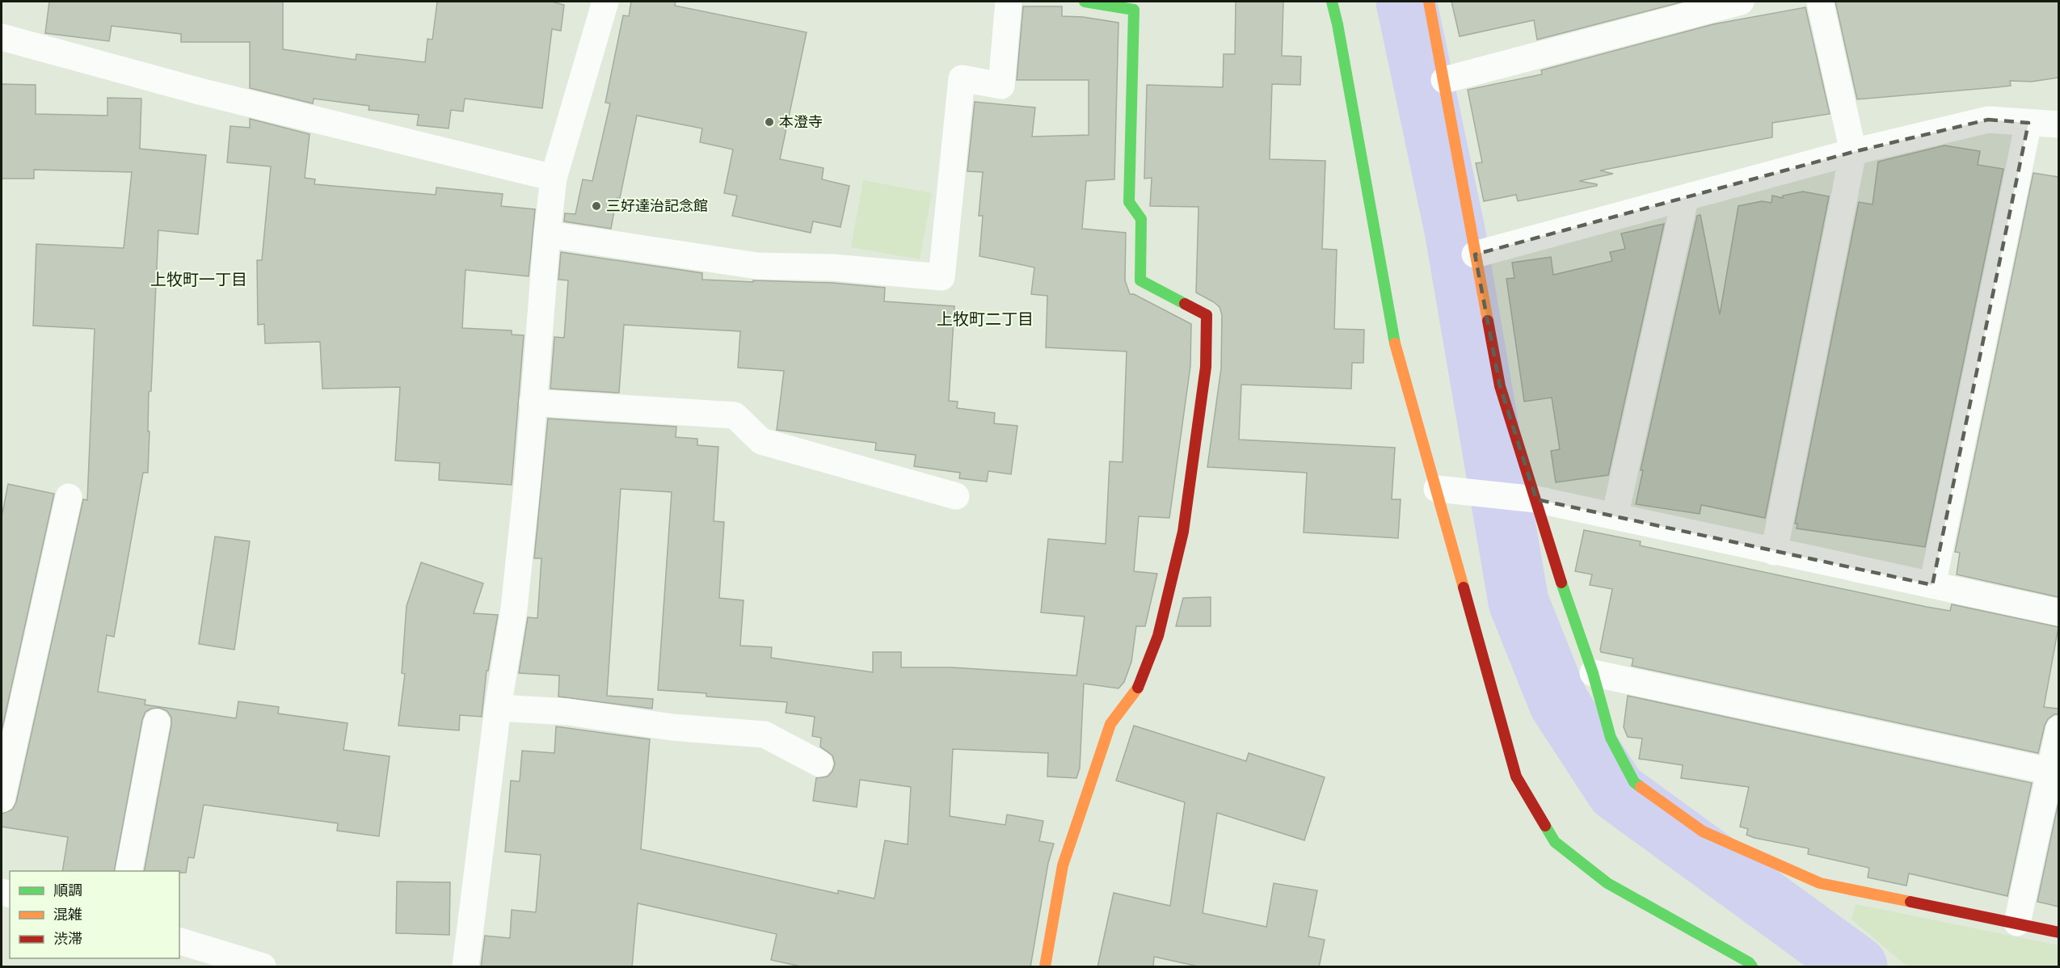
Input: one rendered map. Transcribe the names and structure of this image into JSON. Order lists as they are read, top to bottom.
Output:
{
  "districts": ["上牧町一丁目", "上牧町二丁目"],
  "places": ["本澄寺", "三好達治記念館"],
  "legend": ["順調", "混雑", "渋滞"]
}
